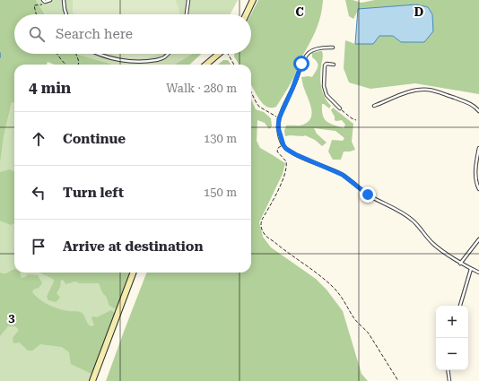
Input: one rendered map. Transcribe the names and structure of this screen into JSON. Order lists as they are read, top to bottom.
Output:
{
  "page": {
    "search": "Search here",
    "heading": ["4 min", "Walk · 280 m"],
    "list": [
      ["Continue", "130 m"],
      ["Turn left", "150 m"],
      "Arrive at destination"
    ],
    "map_buttons": ["+", "−"]
  },
  "grid": {
    "columns": ["C", "D"],
    "rows": ["3"]
  }
}
